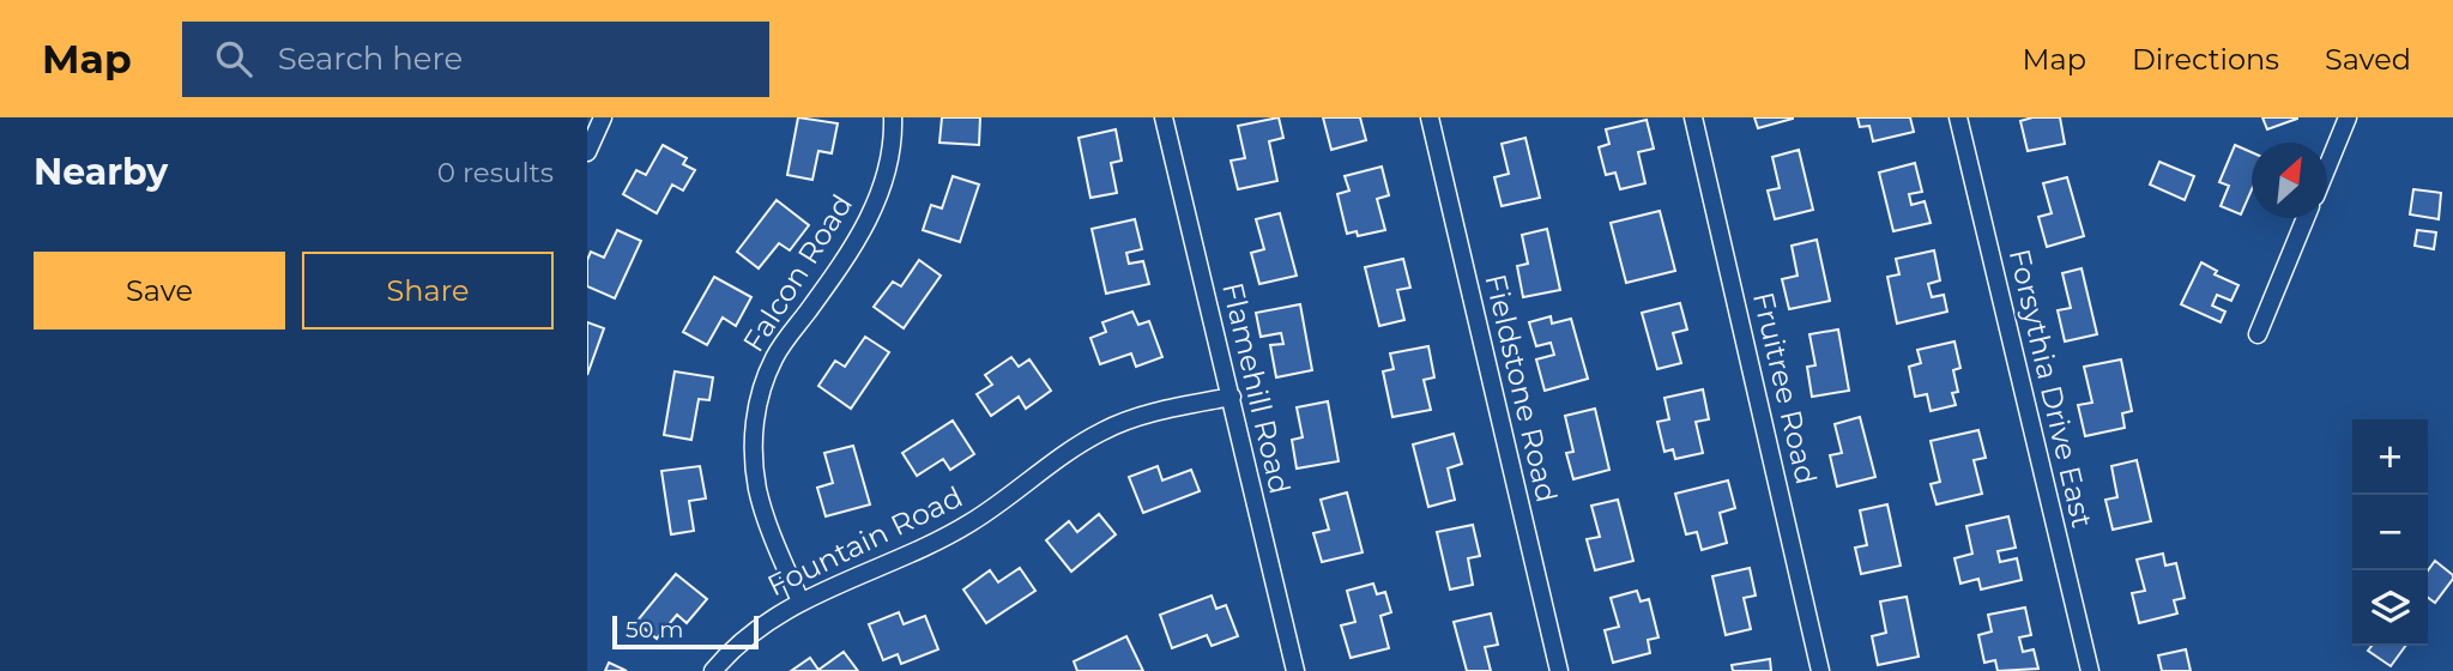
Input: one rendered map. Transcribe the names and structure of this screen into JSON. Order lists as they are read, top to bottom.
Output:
{
  "streets": {
    "street": [
      "Falcon Road",
      "Flamehill Road",
      "Fieldstone Road",
      "Fruitree Road",
      "Forsythia Drive East",
      "Fountain Road"
    ]
  },
  "crossings": [
    ["Falcon Road", "Fountain Road"],
    ["Flamehill Road", "Fountain Road"]
  ],
  "scale_bar": "50 m",
  "north": "top right",
  "page": {
    "header": "Map",
    "search": "Search here",
    "nav": ["Map", "Directions", "Saved"],
    "heading": ["Nearby", "0 results"],
    "buttons": ["Save", "Share"],
    "map_buttons": ["+", "−"],
    "scale": "50 m"
  }
}
